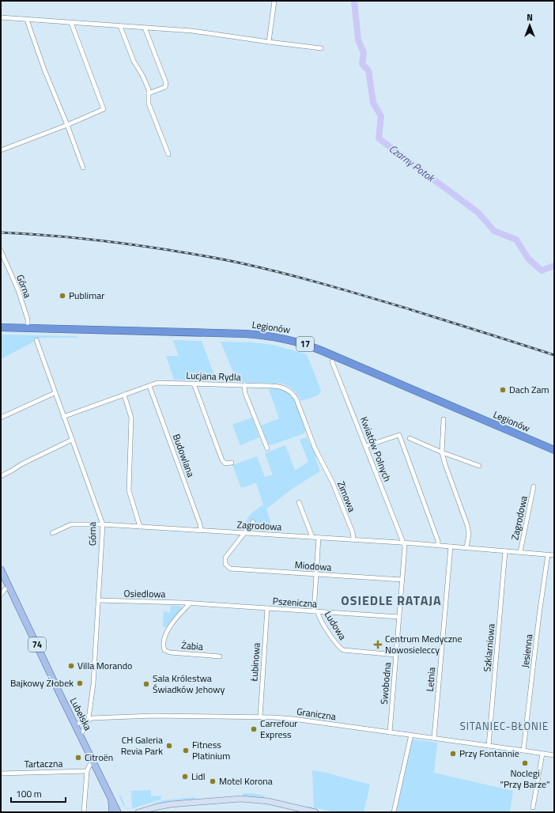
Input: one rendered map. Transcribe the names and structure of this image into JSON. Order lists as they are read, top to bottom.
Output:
{
  "streets": {
    "highway": ["Legionów", "17"],
    "main road": ["74", "Lubelska"],
    "street": [
      "Górna",
      "Lucjana Rydla",
      "Kwiatów Polnych",
      "Budowlana",
      "Zimowa",
      "Zagrodowa",
      "Miodowa",
      "Osiedlowa",
      "Pszeniczna",
      "Ludowa",
      "Żabia",
      "Szklarniowa",
      "Jesienna",
      "Łubinowa",
      "Letnia",
      "Swobodna",
      "Graniczna",
      "Tartaczna"
    ]
  },
  "crossings": [
    ["Górna", "Legionów"],
    ["Górna", "Lucjana Rydla"],
    ["Górna", "Zagrodowa"],
    ["Górna", "Osiedlowa"],
    ["Górna", "Lubelska"],
    ["Górna", "Graniczna"],
    ["Lucjana Rydla", "Budowlana"],
    ["Lucjana Rydla", "Zimowa"],
    ["Kwiatów Polnych", "Zagrodowa"],
    ["Kwiatów Polnych", "Swobodna"],
    ["Budowlana", "Zagrodowa"],
    ["Zimowa", "Zagrodowa"],
    ["Zagrodowa", "Miodowa"],
    ["Zagrodowa", "Szklarniowa"],
    ["Zagrodowa", "Jesienna"],
    ["Zagrodowa", "Letnia"],
    ["Zagrodowa", "Swobodna"],
    ["Miodowa", "Swobodna"],
    ["Osiedlowa", "Pszeniczna"],
    ["Osiedlowa", "Żabia"],
    ["Pszeniczna", "Ludowa"],
    ["Pszeniczna", "Żabia"],
    ["Pszeniczna", "Łubinowa"],
    ["Pszeniczna", "Swobodna"],
    ["Ludowa", "Swobodna"],
    ["Szklarniowa", "Graniczna"],
    ["Jesienna", "Graniczna"],
    ["Łubinowa", "Graniczna"],
    ["Letnia", "Graniczna"],
    ["Swobodna", "Graniczna"],
    ["Lubelska", "Graniczna"]
  ],
  "districts": ["OSIEDLE RATAJA", "SITANIEC-BŁONIE"],
  "water": ["Czarny Potok"],
  "places": {
    "other": [
      "Publimar",
      "Dach Zam",
      "Villa Morando",
      "Bajkowy Żłobek",
      "Sala Królestwa Świadków Jehowy",
      "Carrefour Express",
      "CH Galeria Revia Park",
      "Fitness Platinium",
      "Przy Fontannie",
      "Citroën",
      "Noclegi \"Przy Barze\"",
      "Lidl",
      "Motel Korona"
    ],
    "health": ["Centrum Medyczne Nowosieleccy"]
  },
  "scale_bar": "100 m",
  "north": "top"
}
